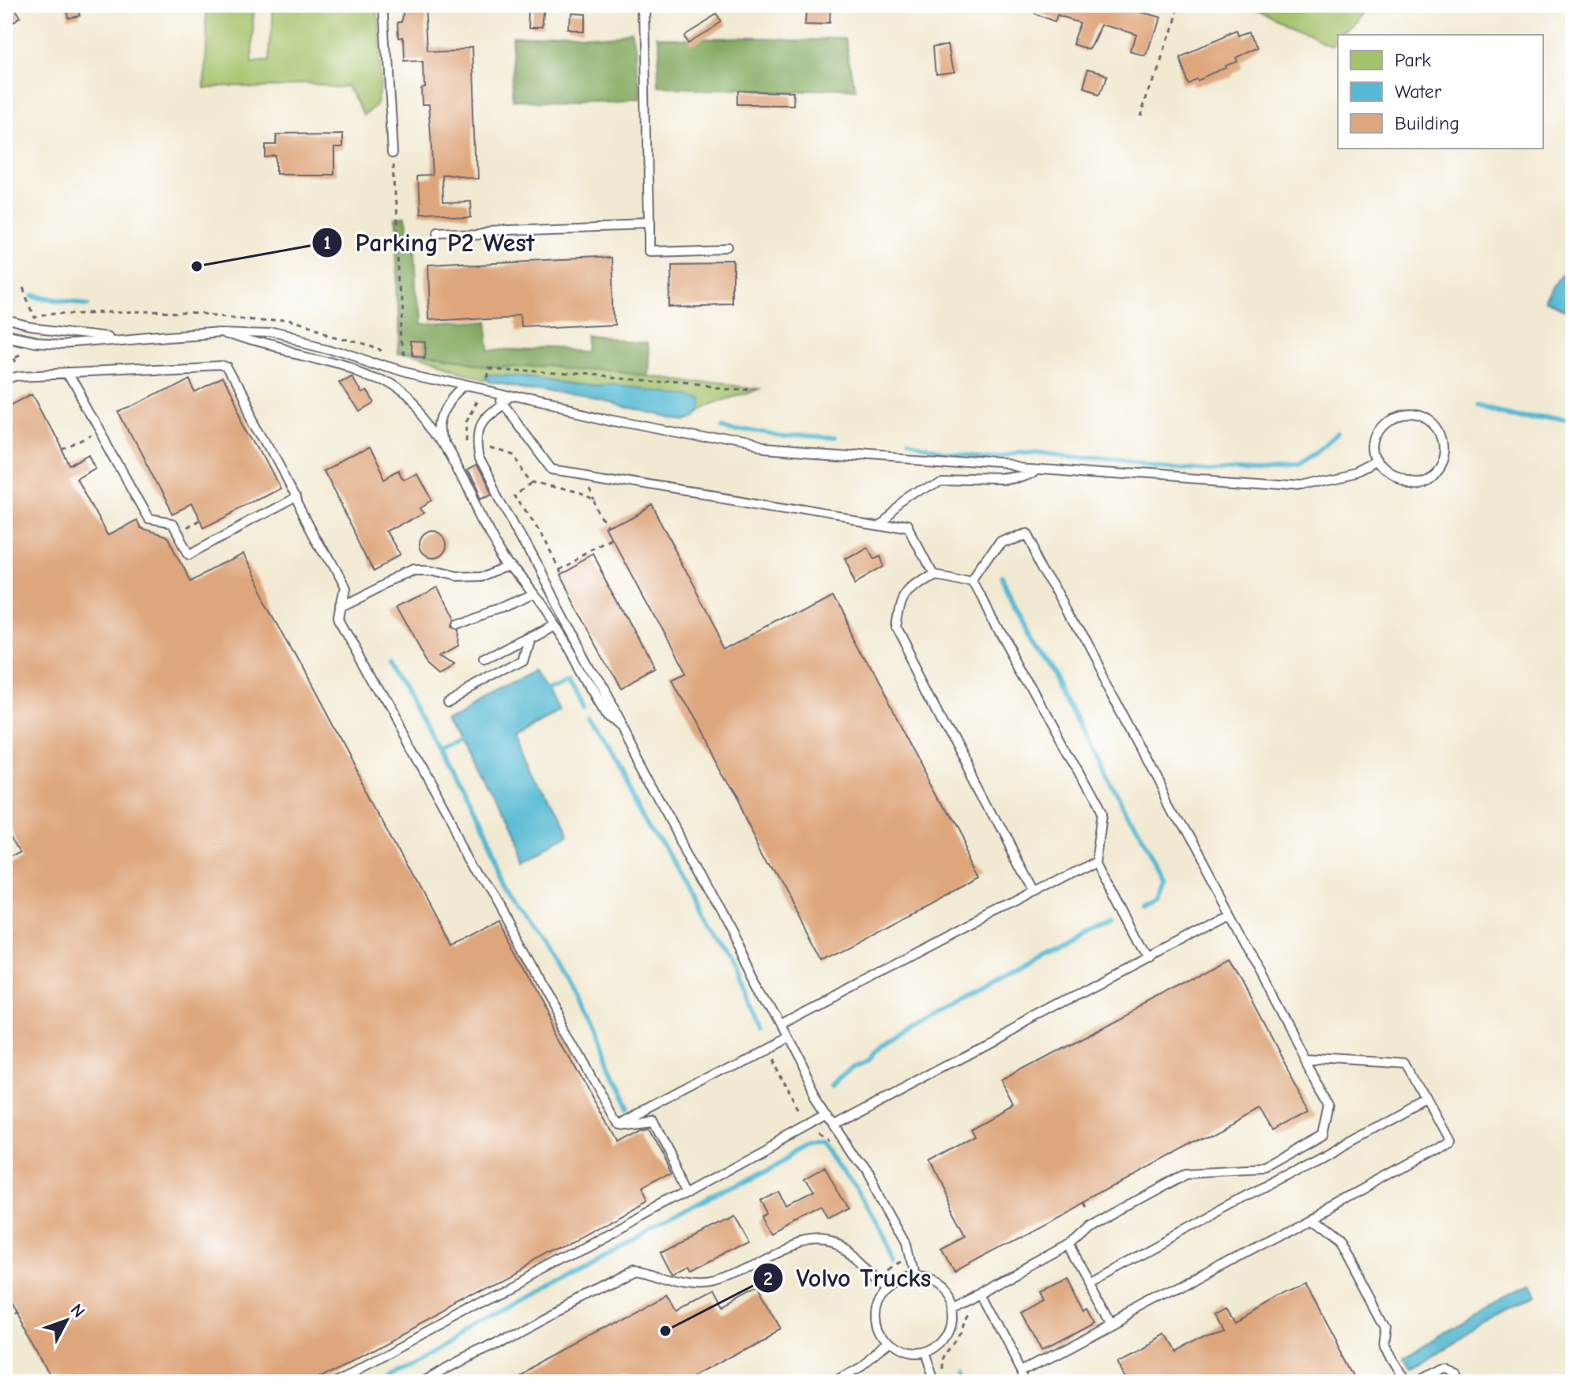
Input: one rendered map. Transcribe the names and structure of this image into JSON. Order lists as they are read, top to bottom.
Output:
{
  "places": ["Parking P2 West", "Volvo Trucks"],
  "legend": ["Park", "Water", "Building"],
  "north": "top right"
}
